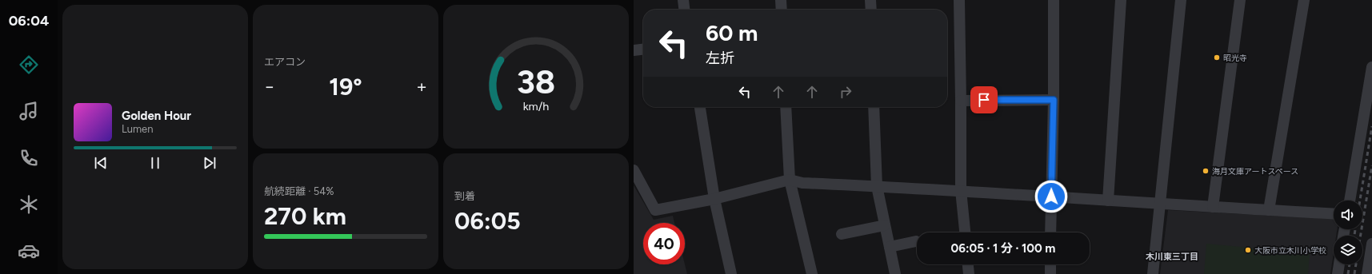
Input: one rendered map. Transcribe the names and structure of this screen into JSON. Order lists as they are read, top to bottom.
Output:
{
  "districts": ["木川東三丁目"],
  "places": ["昭光寺", "海月文庫アートスペース", "大阪市立木川小学校"],
  "page": {
    "tabs": "06:04",
    "tile": [
      "エアコン",
      ["航続距離 · 54%", "270 km"],
      ["到着", "06:05"]
    ],
    "turn": ["60 m", "左折"],
    "heat": ["−", "19°", "+"],
    "song": ["Golden Hour", "Lumen"],
    "limit": "40",
    "trip": "06:05 · 1 分 · 100 m",
    "gauge": ["38", "km/h"]
  }
}
